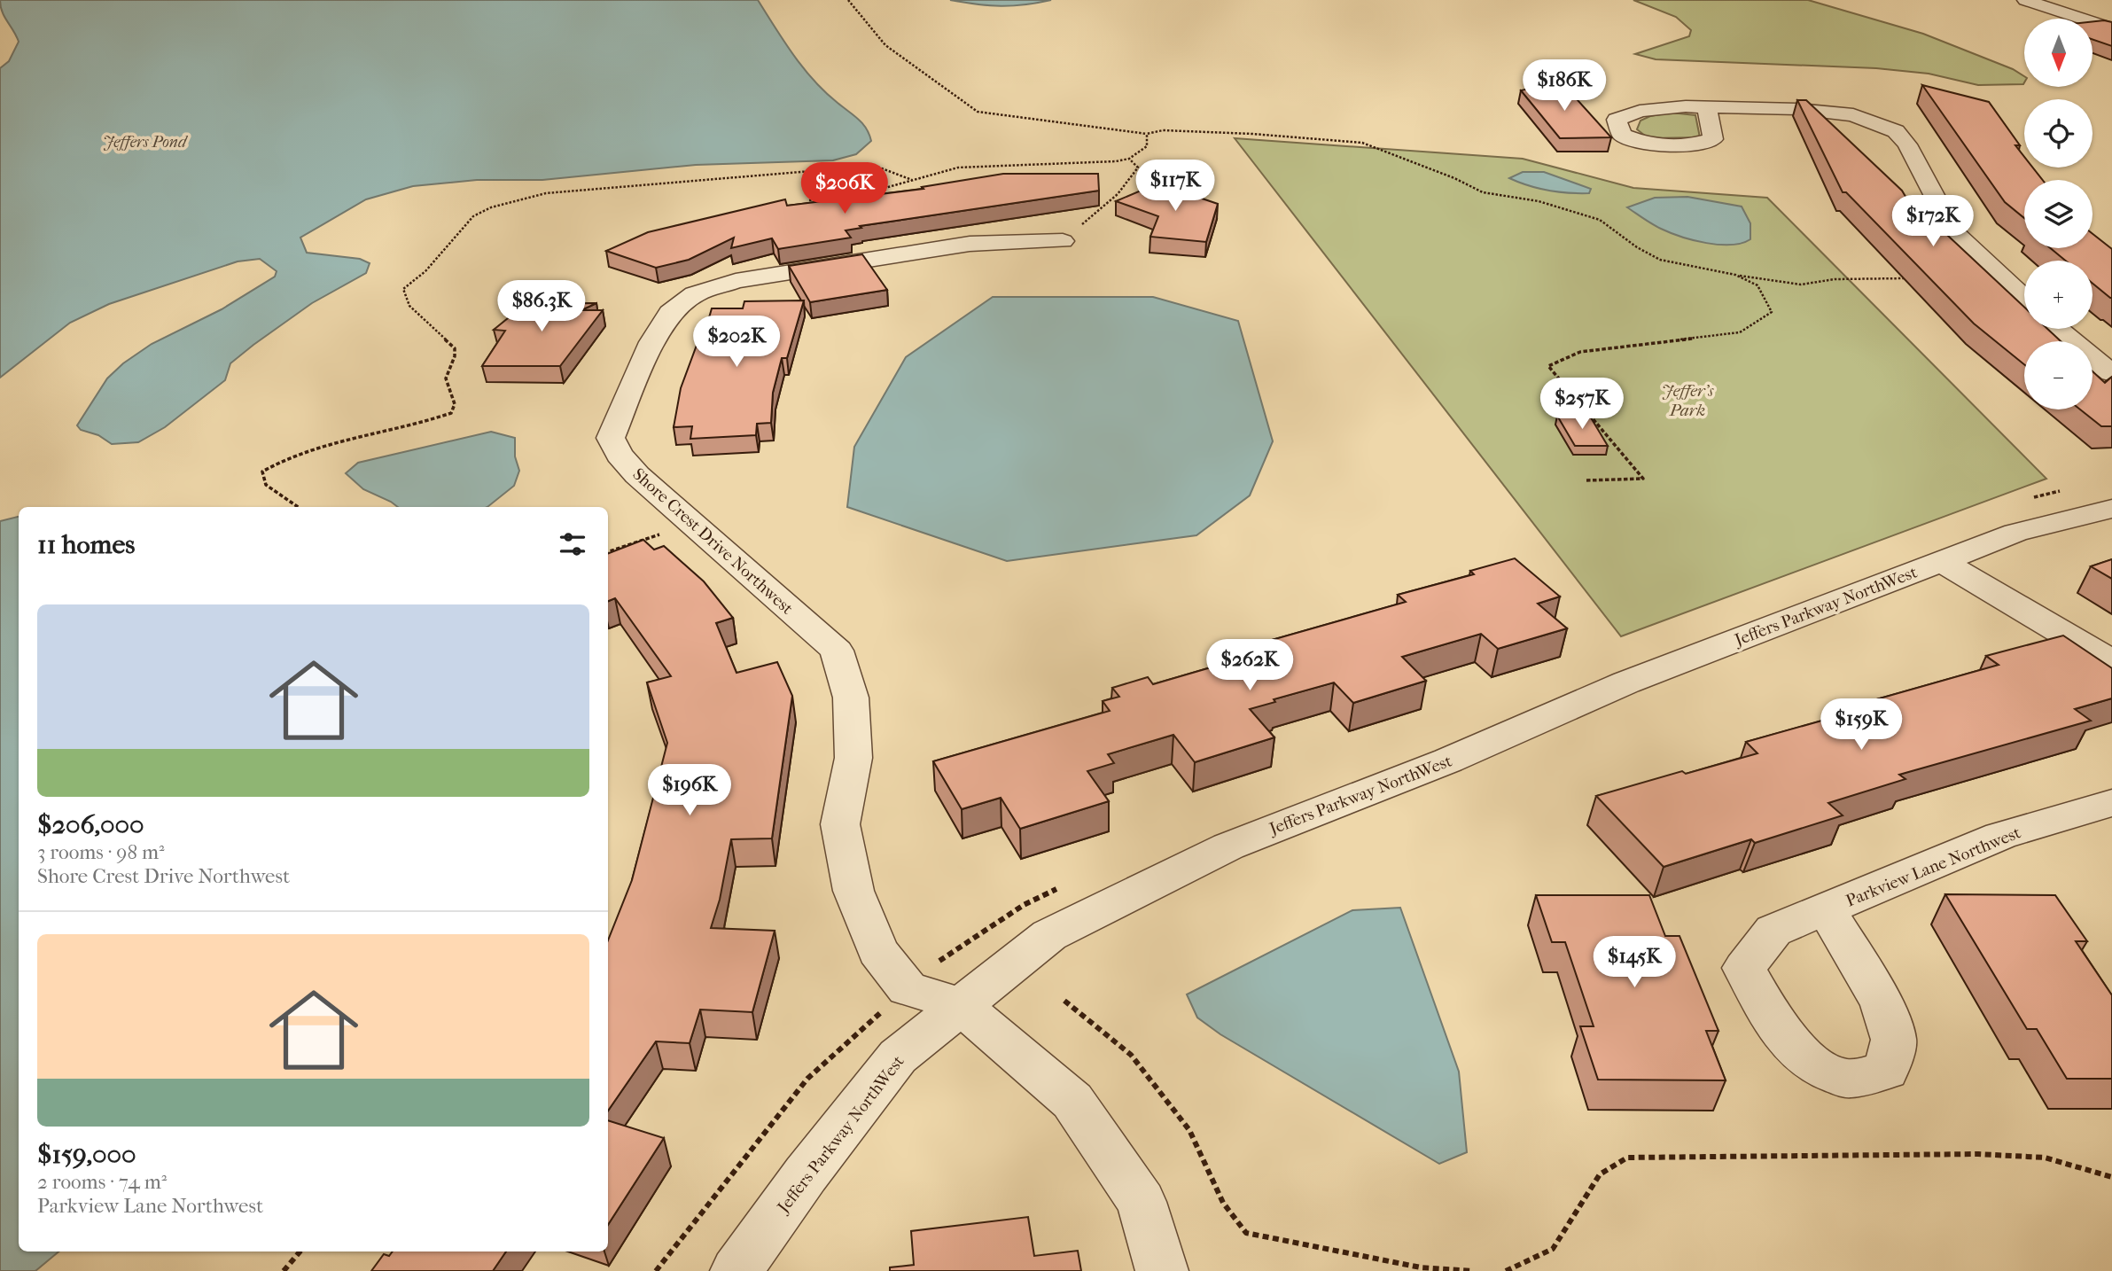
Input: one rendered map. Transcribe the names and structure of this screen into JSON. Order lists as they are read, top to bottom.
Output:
{
  "streets": {
    "street": ["Shore Crest Drive Northwest", "Jeffers Parkway NorthWest", "Parkview Lane Northwest"]
  },
  "crossings": [
    ["Shore Crest Drive Northwest", "Jeffers Parkway NorthWest"]
  ],
  "water": ["Jeffers Pond"],
  "parks": ["Jeffer's Park"],
  "north": "bottom",
  "page": {
    "map_buttons": ["+", "−"],
    "price": [
      "$186K",
      "$117K",
      "$206K",
      "$172K",
      "$86.3K",
      "$202K",
      "$257K",
      "$262K",
      "$159K",
      "$196K",
      "$145K"
    ],
    "heading": "11 homes",
    "list": [
      {
        "name": "$206,000",
        "note": "3 rooms · 98 m² · Shore Crest Drive Northwest"
      },
      {
        "name": "$159,000",
        "note": "2 rooms · 74 m² · Parkview Lane Northwest"
      }
    ]
  }
}
